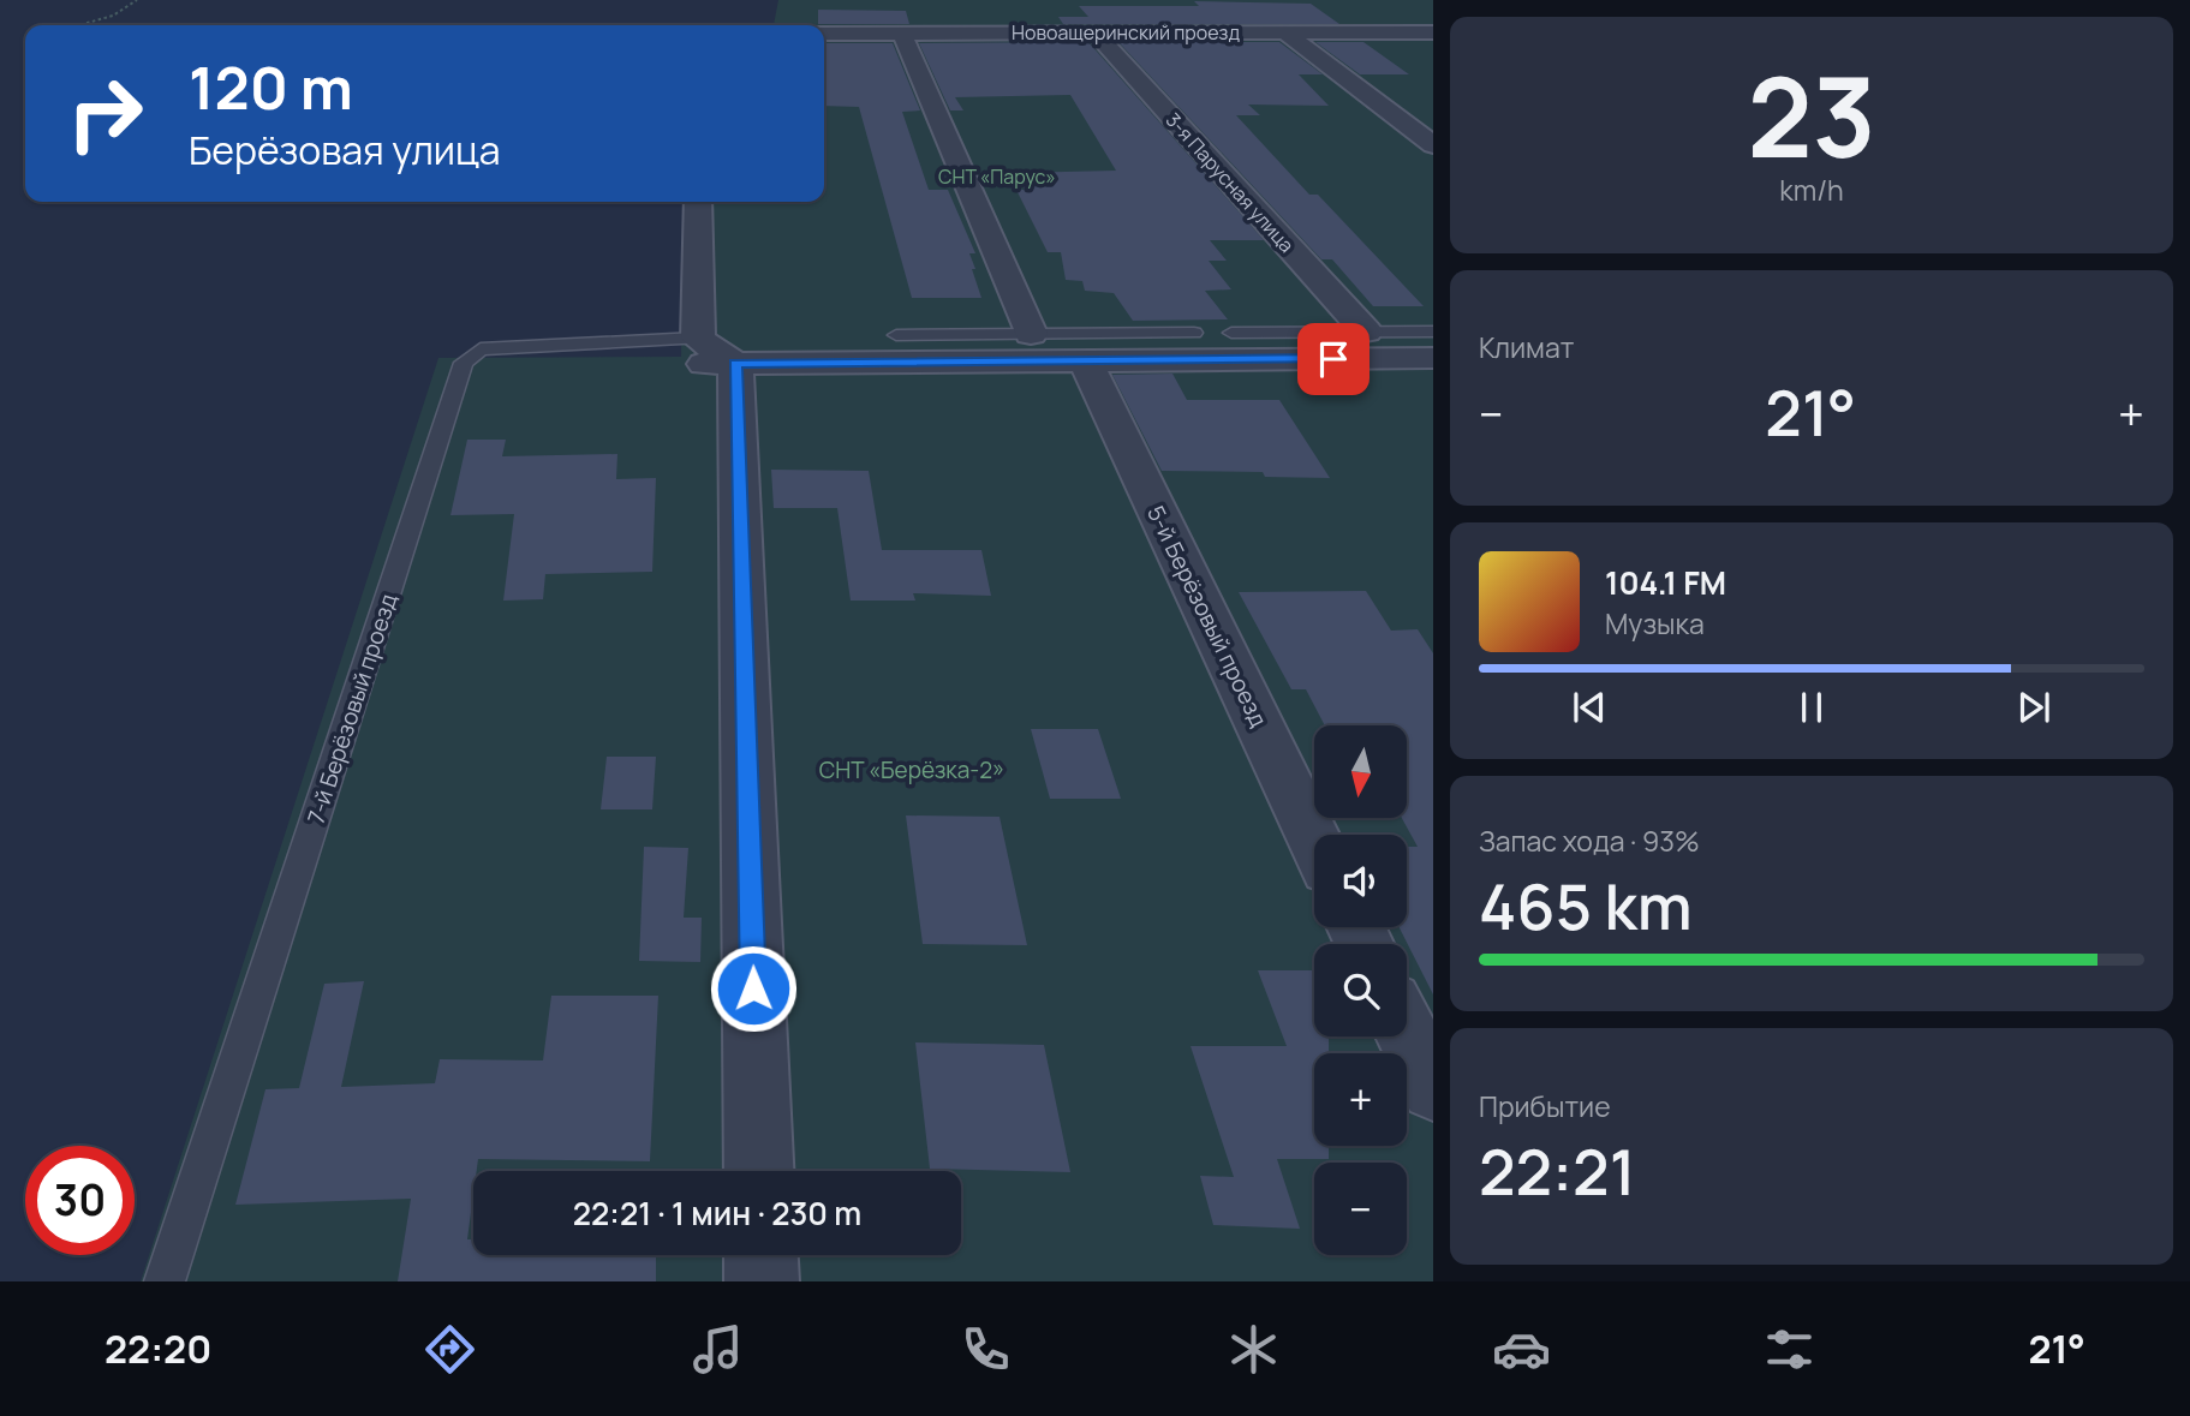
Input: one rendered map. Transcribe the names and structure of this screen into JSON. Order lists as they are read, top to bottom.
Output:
{
  "streets": {
    "street": ["Новоащеринский проезд", "3-я Парусная улица", "5-й Берёзовый проезд"],
    "lane": ["7-й Берёзовый проезд"]
  },
  "crossings": [
    ["Новоащеринский проезд", "3-я Парусная улица"]
  ],
  "parks": ["СНТ «Парус»", "СНТ «Берёзка-2»"],
  "north": "bottom",
  "page": {
    "tile": [
      ["23", "km/h"],
      "Климат",
      ["Запас хода · 93%", "465 km"],
      ["Прибытие", "22:21"]
    ],
    "turn": ["120 m", "Берёзовая улица"],
    "heat": ["−", "21°", "+"],
    "song": ["104.1 FM", "Музыка"],
    "map_buttons": ["+", "−"],
    "limit": "30",
    "trip": "22:21 · 1 мин · 230 m",
    "tabs": ["22:20", "21°"]
  }
}
